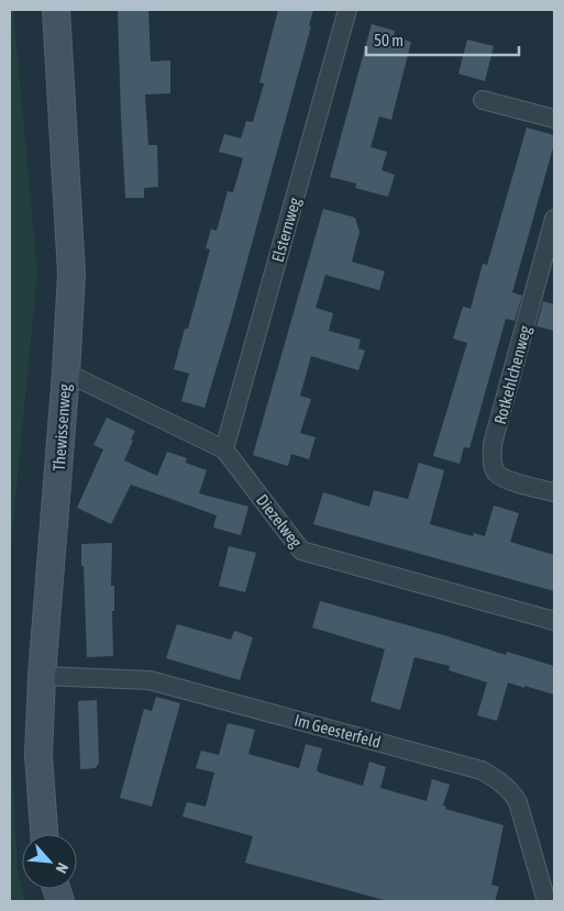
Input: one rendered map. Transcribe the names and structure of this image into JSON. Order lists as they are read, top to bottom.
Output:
{
  "streets": {
    "street": [
      "Elsternweg",
      "Rotkehlchenweg",
      "Thewissenweg",
      "Diezelweg",
      "Im Geesterfeld"
    ]
  },
  "crossings": [
    ["Elsternweg", "Diezelweg"],
    ["Thewissenweg", "Diezelweg"],
    ["Thewissenweg", "Im Geesterfeld"]
  ],
  "scale_bar": "50 m",
  "north": "bottom right"
}
